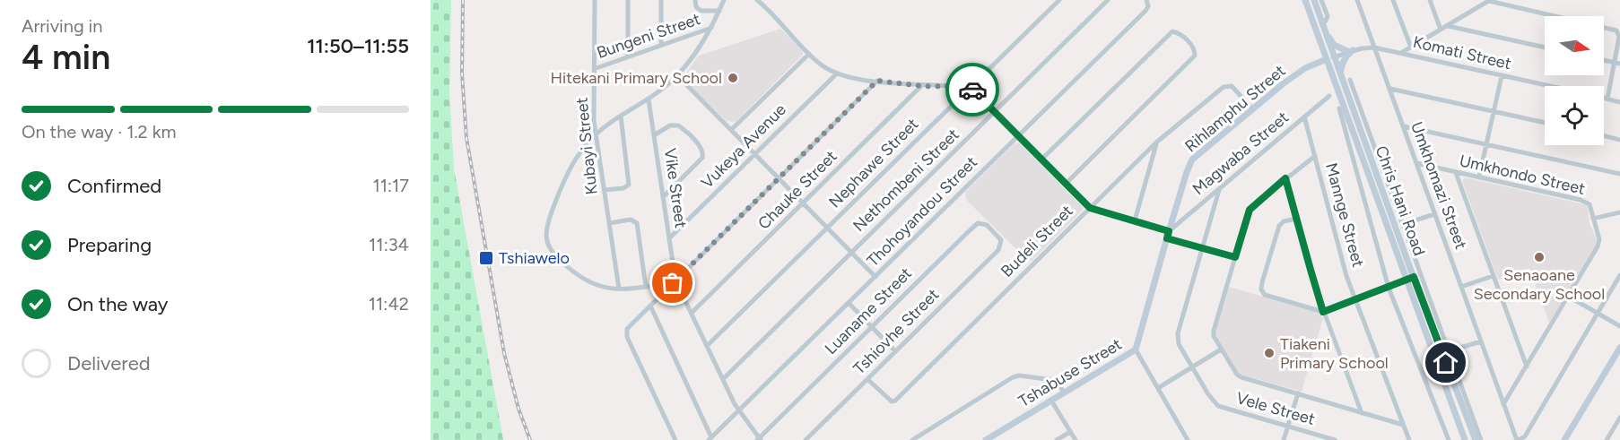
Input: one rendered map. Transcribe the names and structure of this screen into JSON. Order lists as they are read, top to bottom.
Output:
{
  "streets": {
    "main road": ["Rihlamphu Street", "Chris Hani Road", "Tshabuse Street"],
    "street": [
      "Bungeni Street",
      "Komati Street",
      "Kubayi Street",
      "Vukeya Avenue",
      "Magwaba Street",
      "Nephawe Street",
      "Umkhondo Street",
      "Nethombeni Street",
      "Umkhomazi Street",
      "Vike Street",
      "Chauke Street",
      "Thohoyandou Street",
      "Mannge Street",
      "Budeli Street",
      "Luaname Street",
      "Tshiovhe Street",
      "Vele Street"
    ]
  },
  "crossings": [
    ["Bungeni Street", "Kubayi Street"],
    ["Komati Street", "Rihlamphu Street"],
    ["Komati Street", "Umkhomazi Street"],
    ["Komati Street", "Chris Hani Road"],
    ["Rihlamphu Street", "Magwaba Street"],
    ["Rihlamphu Street", "Chris Hani Road"],
    ["Rihlamphu Street", "Budeli Street"],
    ["Rihlamphu Street", "Tshabuse Street"],
    ["Vukeya Avenue", "Vike Street"],
    ["Magwaba Street", "Mannge Street"],
    ["Magwaba Street", "Vele Street"],
    ["Nephawe Street", "Vike Street"],
    ["Umkhondo Street", "Umkhomazi Street"],
    ["Nethombeni Street", "Vike Street"],
    ["Vike Street", "Chauke Street"],
    ["Vike Street", "Thohoyandou Street"],
    ["Vike Street", "Luaname Street"],
    ["Budeli Street", "Tshiovhe Street"],
    ["Luaname Street", "Tshiovhe Street"]
  ],
  "places": {
    "other": ["Hitekani Primary School", "Senaoane Secondary School", "Tiakeni Primary School"],
    "transit": ["Tshiawelo"]
  },
  "north": "right",
  "page": {
    "heading": ["4 min", "Arriving in", "11:50–11:55"],
    "bar": "On the way · 1.2 km",
    "list": [
      ["Confirmed", "11:17"],
      ["Preparing", "11:34"],
      ["On the way", "11:42"],
      "Delivered"
    ]
  }
}
